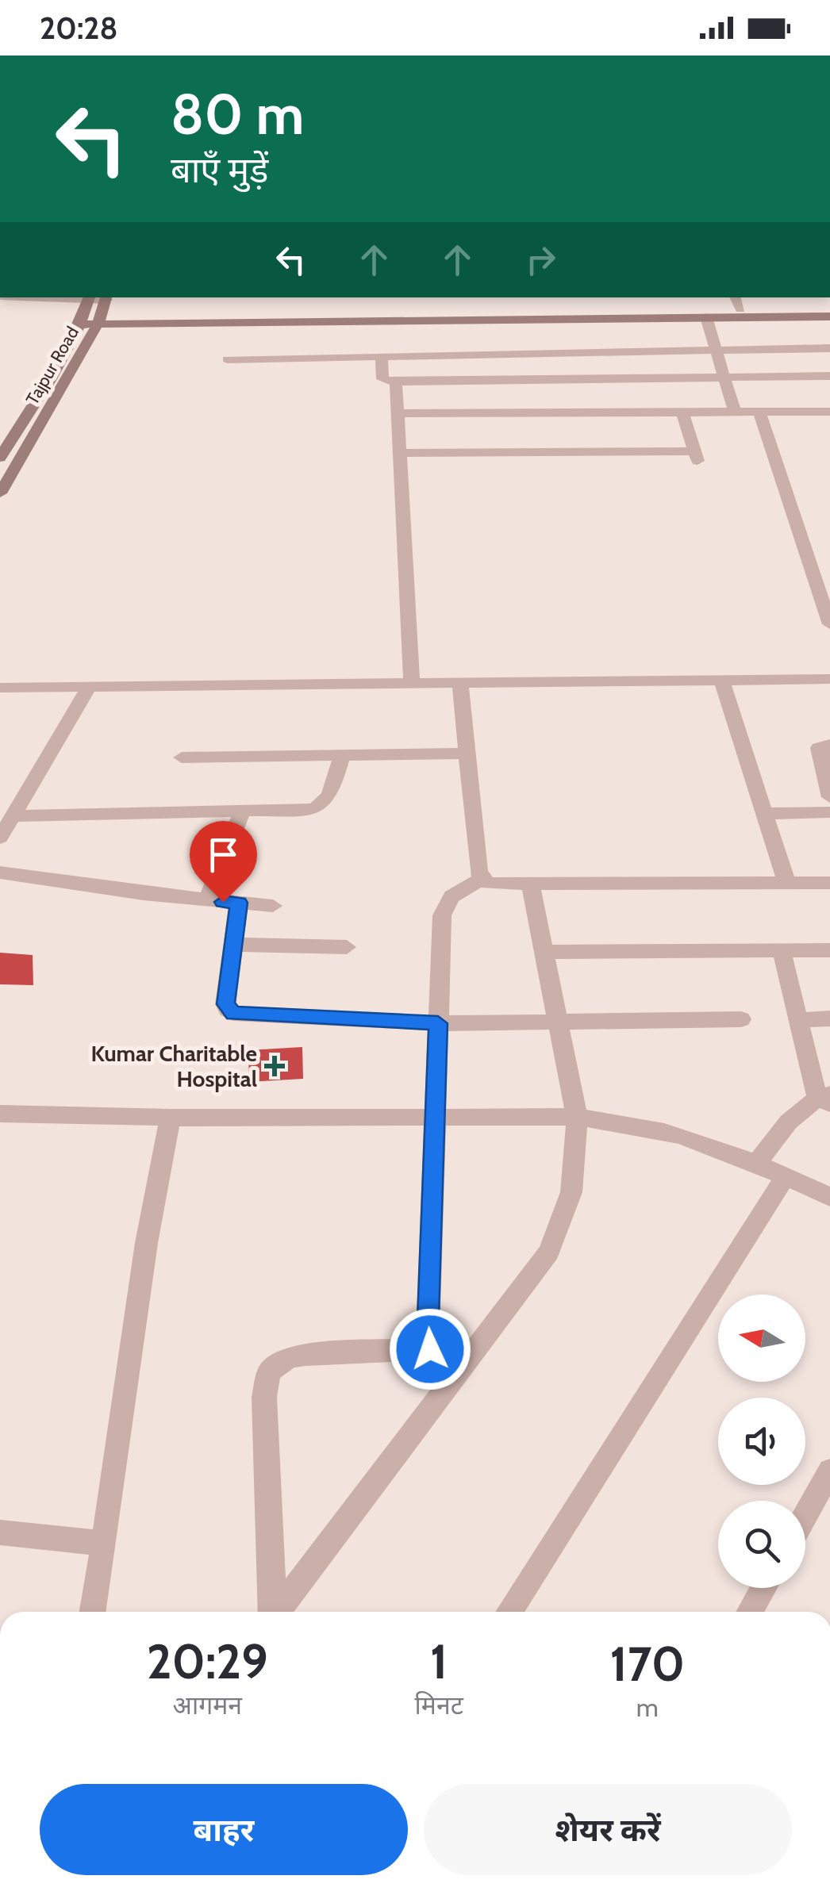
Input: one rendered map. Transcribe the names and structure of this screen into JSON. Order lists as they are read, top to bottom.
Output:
{
  "streets": {
    "street": ["Tajpur Road"]
  },
  "places": {
    "health": ["Kumar Charitable Hospital"]
  },
  "north": "left",
  "page": {
    "status": "20:28",
    "turn": ["80 m", "बाएँ मुड़ें"],
    "eta": [
      "20:29",
      "आगमन",
      "1",
      "मिनट",
      "170",
      "m"
    ],
    "buttons": ["बाहर", "शेयर करें"]
  }
}
